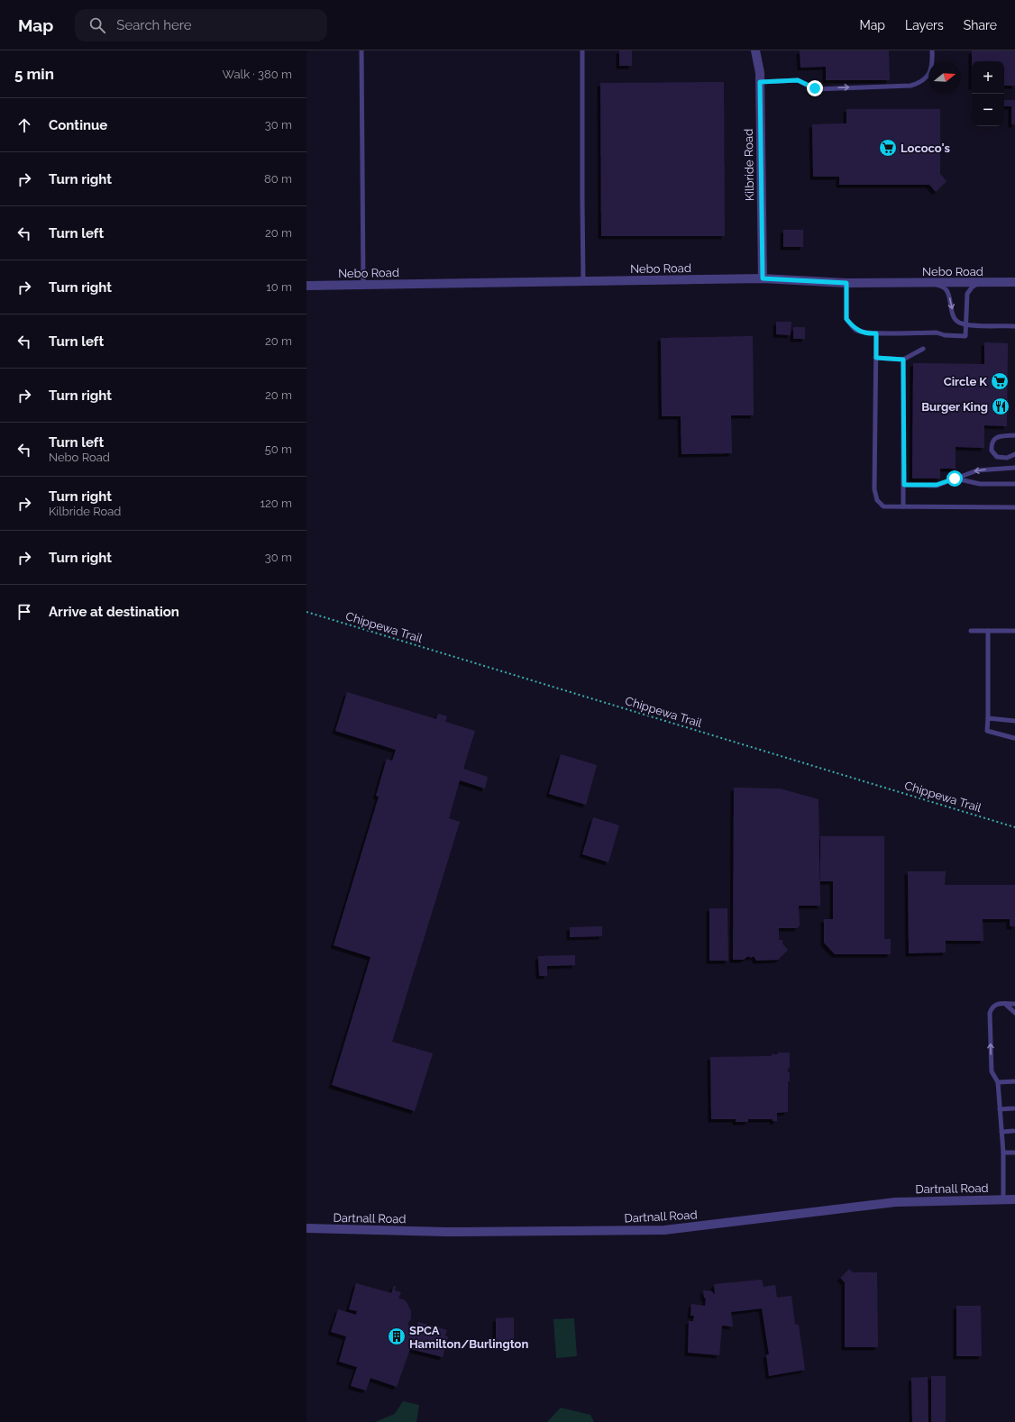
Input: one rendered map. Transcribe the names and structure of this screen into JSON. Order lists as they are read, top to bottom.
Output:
{
  "streets": {
    "street": ["Kilbride Road", "Nebo Road", "Dartnall Road"],
    "path": ["Chippewa Trail"]
  },
  "crossings": [
    ["Kilbride Road", "Nebo Road"]
  ],
  "places": {
    "supermarket": ["Lococo's", "Circle K"],
    "restaurant": ["Burger King"],
    "building": ["SPCA Hamilton/Burlington"]
  },
  "north": "right",
  "page": {
    "header": "Map",
    "search": "Search here",
    "nav": ["Map", "Layers", "Share"],
    "heading": ["5 min", "Walk · 380 m"],
    "map_buttons": ["+", "−"],
    "list": [
      ["Continue", "30 m"],
      ["Turn right", "80 m"],
      ["Turn left", "20 m"],
      ["Turn right", "10 m"],
      ["Turn left", "20 m"],
      ["Turn right", "20 m"],
      ["Turn left", "Nebo Road", "50 m"],
      ["Turn right", "Kilbride Road", "120 m"],
      ["Turn right", "30 m"],
      "Arrive at destination"
    ]
  }
}
